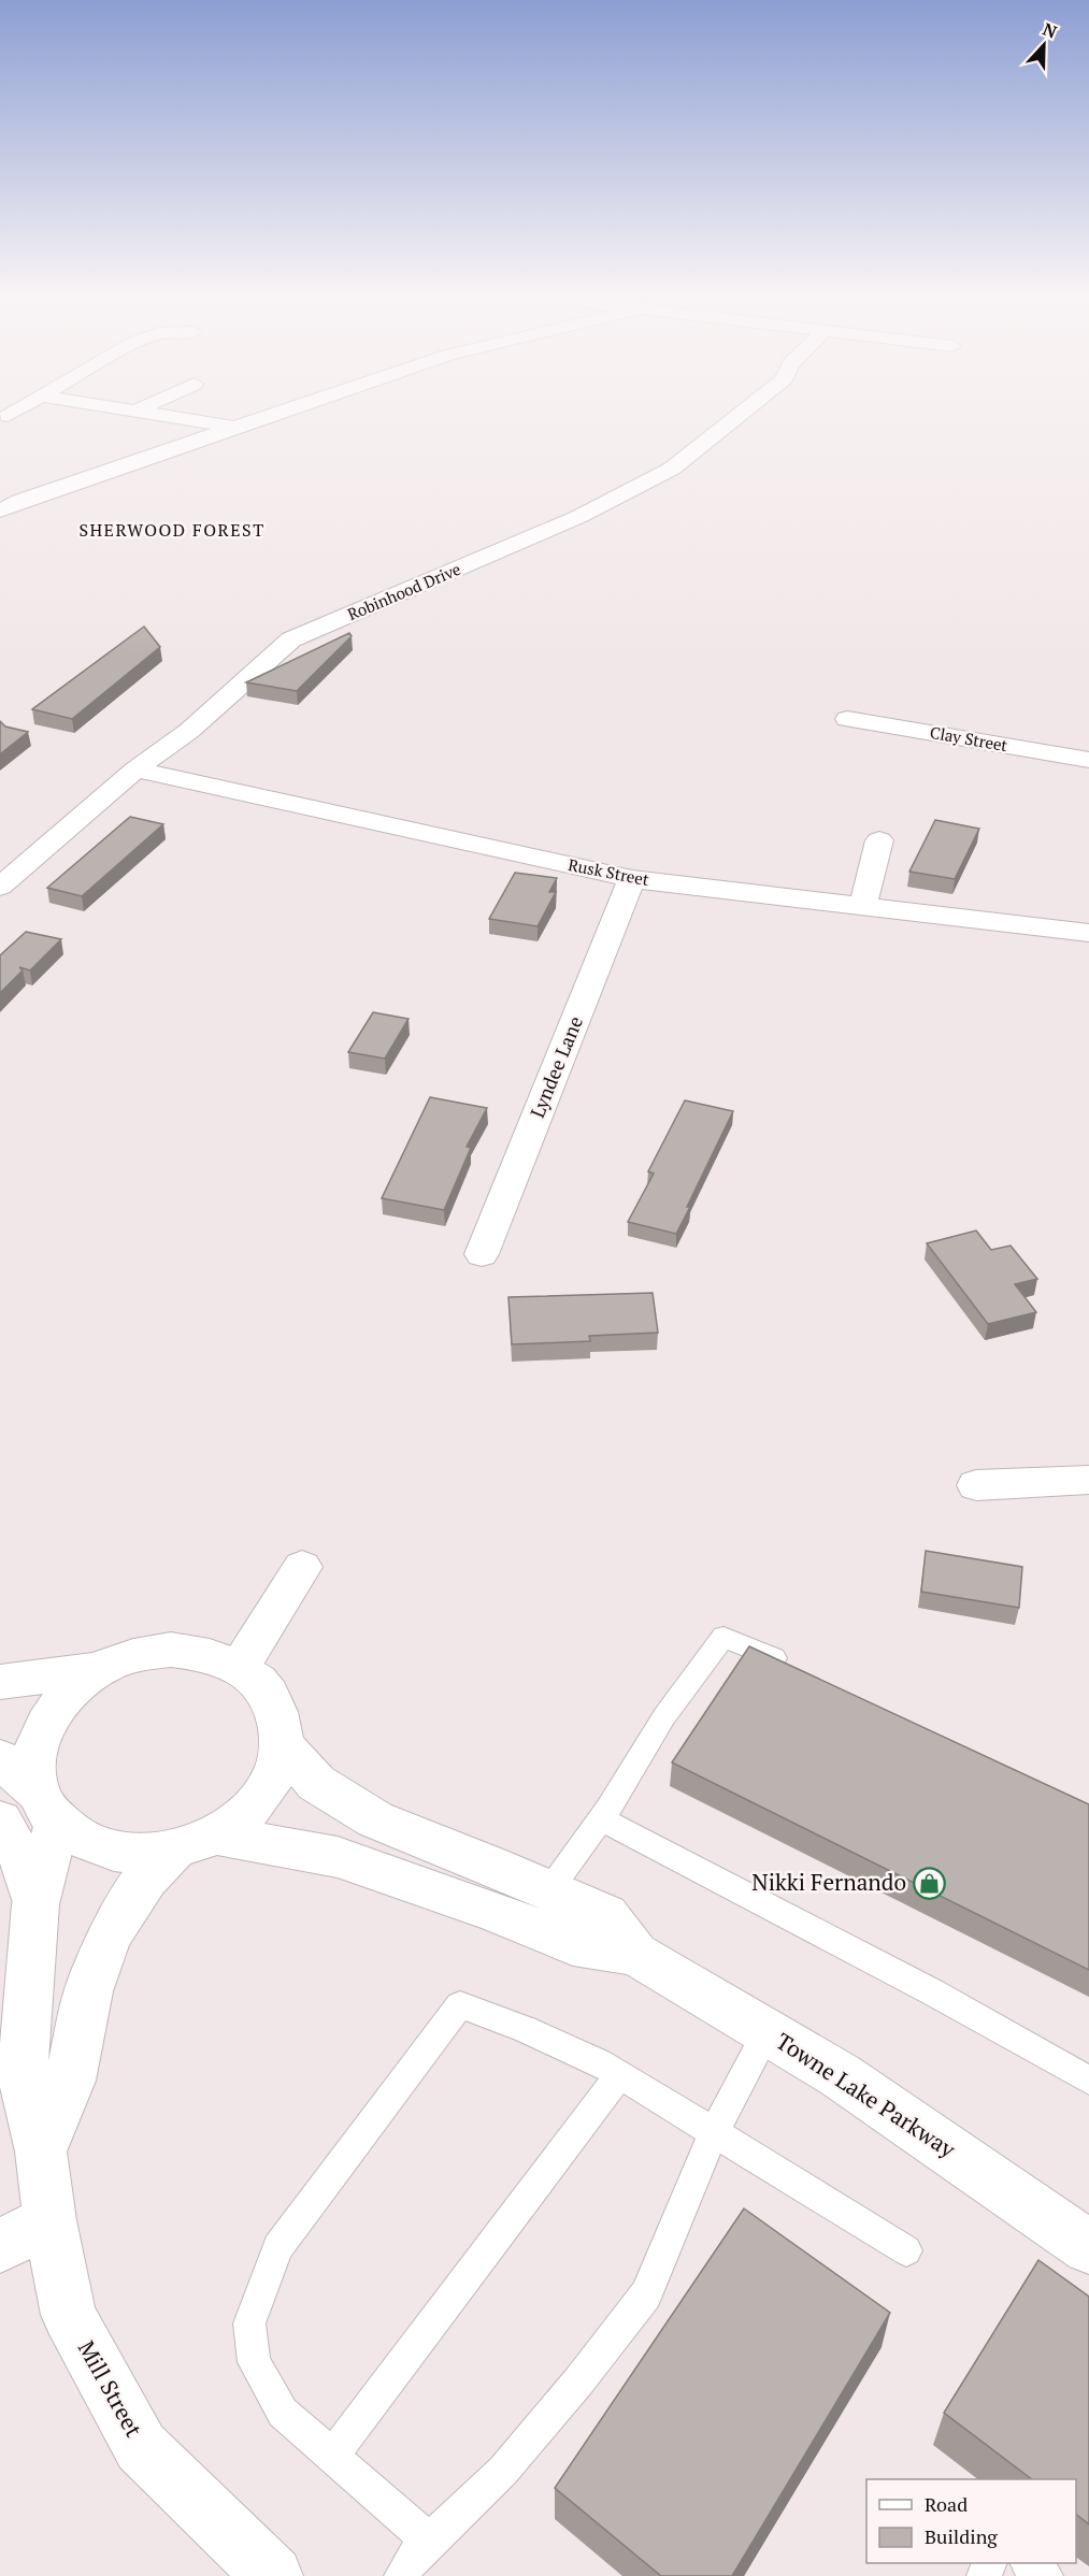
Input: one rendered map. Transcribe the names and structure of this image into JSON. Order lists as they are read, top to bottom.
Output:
{
  "streets": {
    "street": [
      "Robinhood Drive",
      "Clay Street",
      "Rusk Street",
      "Lyndee Lane",
      "Towne Lake Parkway",
      "Mill Street"
    ]
  },
  "crossings": [
    ["Robinhood Drive", "Rusk Street"],
    ["Rusk Street", "Lyndee Lane"],
    ["Towne Lake Parkway", "Mill Street"]
  ],
  "districts": ["SHERWOOD FOREST"],
  "places": {
    "shop": ["Nikki Fernando"]
  },
  "legend": ["Road", "Building"],
  "north": "top"
}
